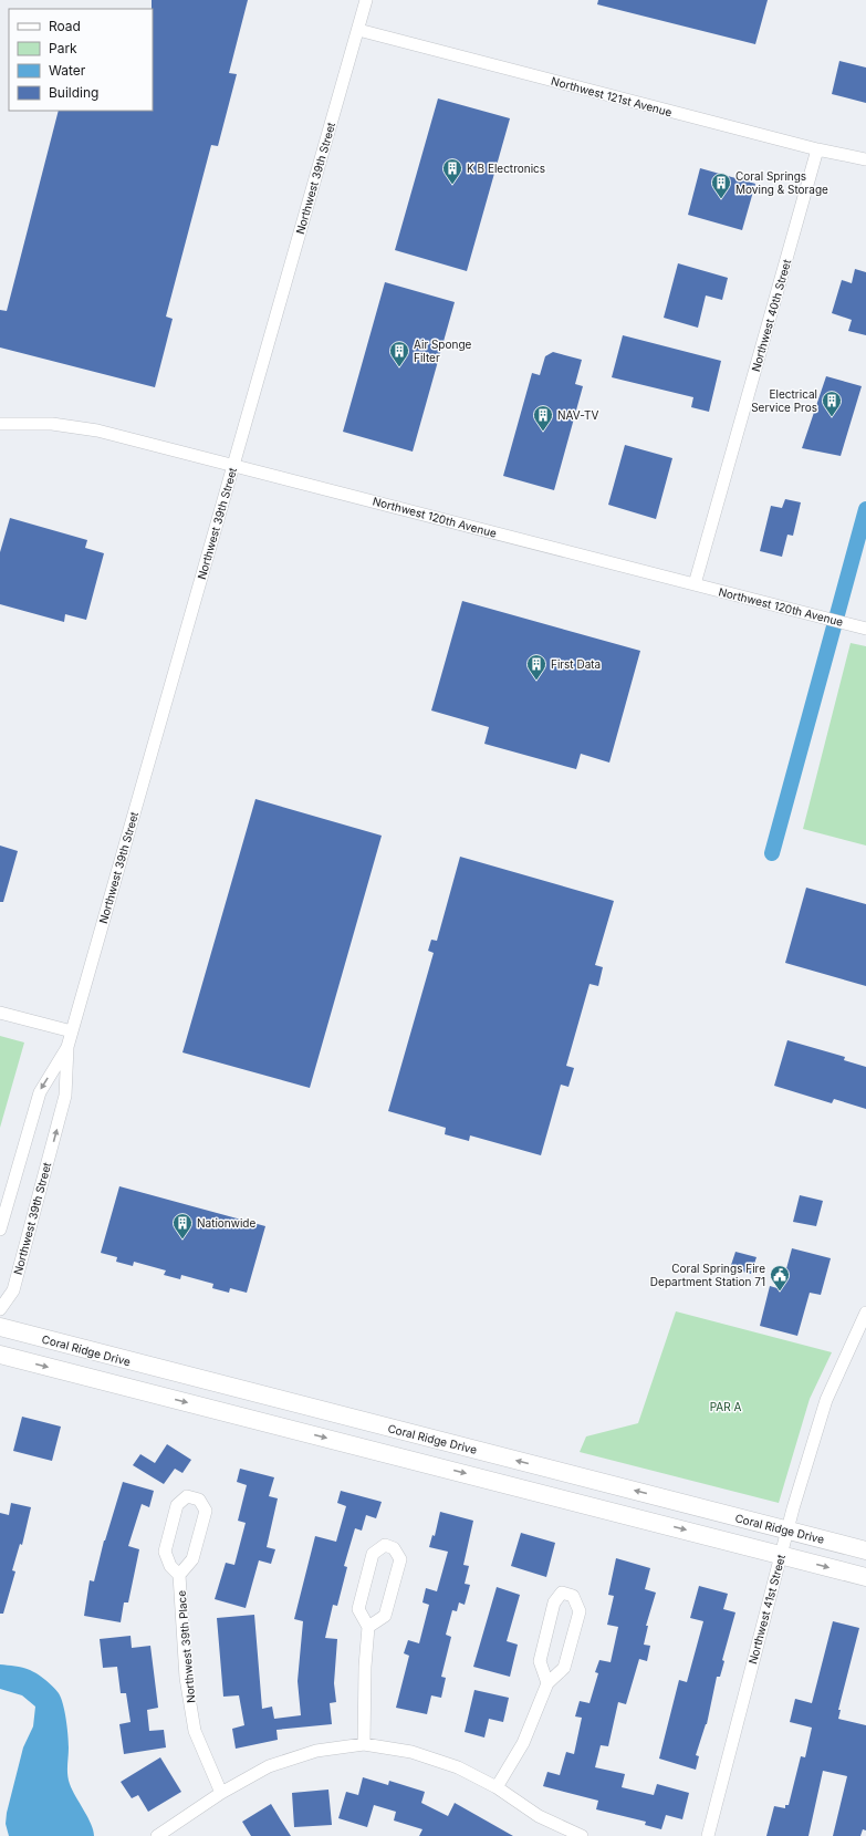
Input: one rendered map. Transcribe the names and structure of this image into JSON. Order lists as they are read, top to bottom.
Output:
{
  "streets": {
    "main road": ["Coral Ridge Drive"],
    "street": [
      "Northwest 121st Avenue",
      "Northwest 39th Street",
      "Northwest 40th Street",
      "Northwest 120th Avenue",
      "Northwest 41st Street",
      "Northwest 39th Place"
    ]
  },
  "crossings": [
    ["Northwest 121st Avenue", "Northwest 39th Street"],
    ["Northwest 121st Avenue", "Northwest 40th Street"],
    ["Northwest 39th Street", "Northwest 120th Avenue"],
    ["Northwest 40th Street", "Northwest 120th Avenue"],
    ["Coral Ridge Drive", "Northwest 41st Street"]
  ],
  "parks": ["PAR A"],
  "places": {
    "building": [
      "K B Electronics",
      "Coral Springs Moving & Storage",
      "Air Sponge Filter",
      "Electrical Service Pros",
      "NAV-TV",
      "First Data",
      "Nationwide"
    ],
    "public building": ["Coral Springs Fire Department Station 71"]
  },
  "legend": [
    "Road",
    "Park",
    "Water",
    "Building"
  ]
}
